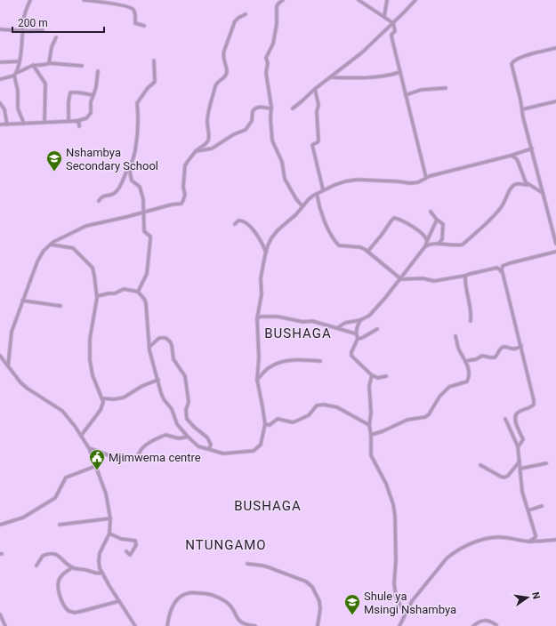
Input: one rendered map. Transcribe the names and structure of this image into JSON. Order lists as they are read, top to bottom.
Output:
{
  "districts": ["BUSHAGA", "BUSHAGA", "NTUNGAMO"],
  "places": {
    "school or university": ["Nshambya Secondary School", "Shule ya Msingi Nshambya"],
    "public building": ["Mjimwema centre"]
  },
  "scale_bar": "200 m",
  "north": "right"
}
